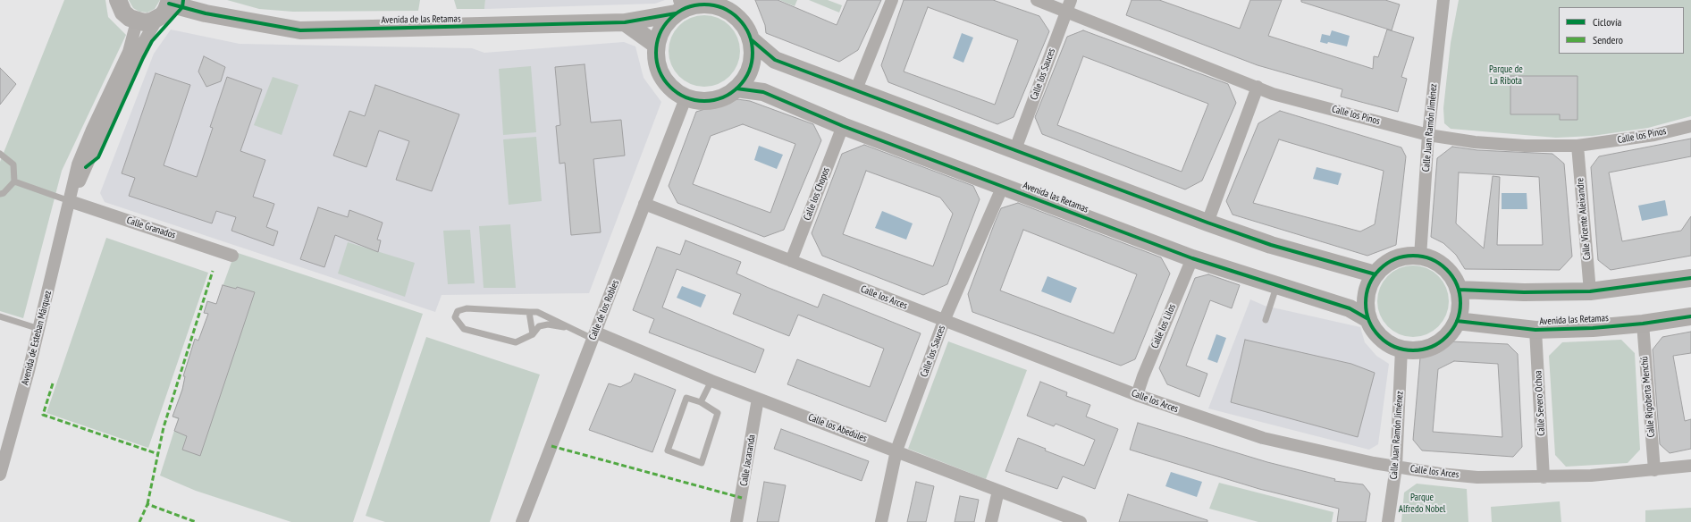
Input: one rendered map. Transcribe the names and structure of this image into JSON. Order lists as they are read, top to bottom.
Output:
{
  "streets": {
    "street": [
      "Avenida de las Retamas",
      "Calle los Sauces",
      "Calle los Pinos",
      "Calle Juan Ramón Jiménez",
      "Calle los Chopos",
      "Avenida las Retamas",
      "Calle Vicente Aleixandre",
      "Calle Granados",
      "Calle los Arces",
      "Calle de los Robles",
      "Calle los Lilos",
      "Avenida de Esteban Márquez",
      "Calle Rigoberta Menchú",
      "Calle Severo Ochoa",
      "Calle los Abedules",
      "Calle Jacaranda"
    ]
  },
  "crossings": [
    ["Avenida de las Retamas", "Avenida las Retamas"],
    ["Avenida de las Retamas", "Calle de los Robles"],
    ["Calle los Sauces", "Calle los Pinos"],
    ["Calle los Sauces", "Avenida las Retamas"],
    ["Calle los Sauces", "Calle los Arces"],
    ["Calle los Sauces", "Calle los Abedules"],
    ["Calle los Pinos", "Calle Juan Ramón Jiménez"],
    ["Calle los Pinos", "Calle Vicente Aleixandre"],
    ["Calle Juan Ramón Jiménez", "Avenida las Retamas"],
    ["Calle Juan Ramón Jiménez", "Calle los Arces"],
    ["Calle los Chopos", "Avenida las Retamas"],
    ["Calle los Chopos", "Calle los Arces"],
    ["Avenida las Retamas", "Calle de los Robles"],
    ["Avenida las Retamas", "Calle los Lilos"],
    ["Avenida las Retamas", "Calle Rigoberta Menchú"],
    ["Avenida las Retamas", "Calle Severo Ochoa"],
    ["Calle Granados", "Avenida de Esteban Márquez"],
    ["Calle los Arces", "Calle de los Robles"],
    ["Calle los Arces", "Calle los Lilos"],
    ["Calle los Arces", "Calle Rigoberta Menchú"],
    ["Calle los Arces", "Calle Severo Ochoa"],
    ["Calle de los Robles", "Calle los Abedules"],
    ["Calle los Abedules", "Calle Jacaranda"]
  ],
  "parks": ["Parque de La Ribota", "Parque Alfredo Nobel"],
  "legend": ["Ciclovía", "Sendero"]
}
